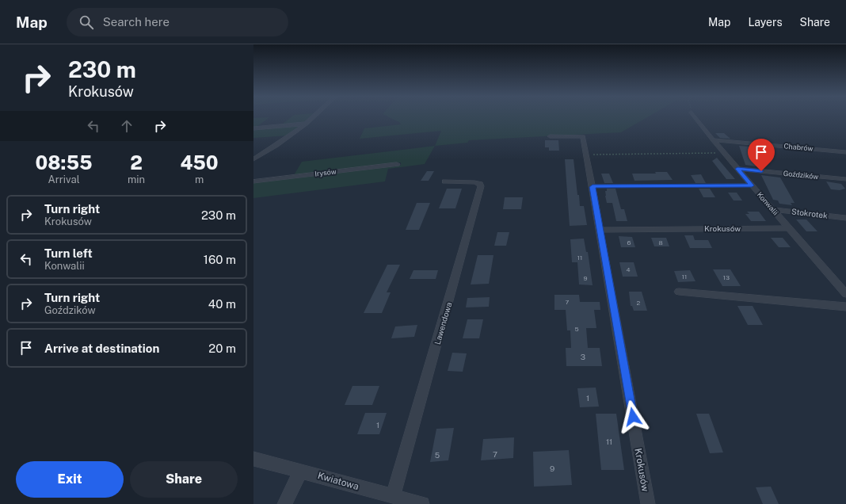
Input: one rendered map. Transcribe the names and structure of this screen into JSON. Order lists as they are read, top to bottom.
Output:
{
  "streets": {
    "street": [
      "Chabrów",
      "Irysów",
      "Goździków",
      "Konwalii",
      "Stokrotek",
      "Krokusów",
      "Lawendowa",
      "Kwiatowa"
    ]
  },
  "crossings": [
    ["Chabrów", "Konwalii"],
    ["Goździków", "Konwalii"],
    ["Konwalii", "Stokrotek"],
    ["Konwalii", "Krokusów"],
    ["Lawendowa", "Kwiatowa"]
  ],
  "house_numbers": [
    "6",
    "8",
    "11",
    "4",
    "11",
    "13",
    "9",
    "7",
    "2",
    "5",
    "3",
    "1",
    "1",
    "11",
    "7",
    "5",
    "9"
  ],
  "page": {
    "header": "Map",
    "search": "Search here",
    "nav": ["Map", "Layers", "Share"],
    "turn": ["230 m", "Krokusów"],
    "eta": [
      "08:55",
      "Arrival",
      "2",
      "min",
      "450",
      "m"
    ],
    "list": [
      {
        "name": "Turn right",
        "note": "Krokusów",
        "value": "230 m"
      },
      {
        "name": "Turn left",
        "note": "Konwalii",
        "value": "160 m"
      },
      {
        "name": "Turn right",
        "note": "Goździków",
        "value": "40 m"
      },
      {
        "name": "Arrive at destination",
        "value": "20 m"
      }
    ],
    "buttons": ["Exit", "Share"]
  }
}
